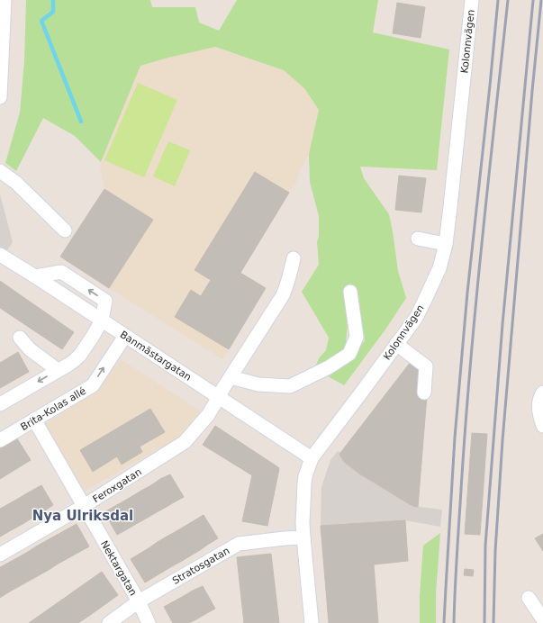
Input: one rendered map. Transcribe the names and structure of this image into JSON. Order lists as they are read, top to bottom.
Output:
{
  "streets": {
    "street": [
      "Kolonnvägen",
      "Banmästargatan",
      "Brita-Kolas allé",
      "Feroxgatan",
      "Stratosgatan",
      "Nektargatan"
    ]
  },
  "crossings": [
    ["Kolonnvägen", "Banmästargatan"],
    ["Kolonnvägen", "Stratosgatan"],
    ["Banmästargatan", "Brita-Kolas allé"],
    ["Banmästargatan", "Feroxgatan"],
    ["Brita-Kolas allé", "Nektargatan"],
    ["Feroxgatan", "Nektargatan"],
    ["Stratosgatan", "Nektargatan"]
  ],
  "districts": ["Nya Ulriksdal"]
}
